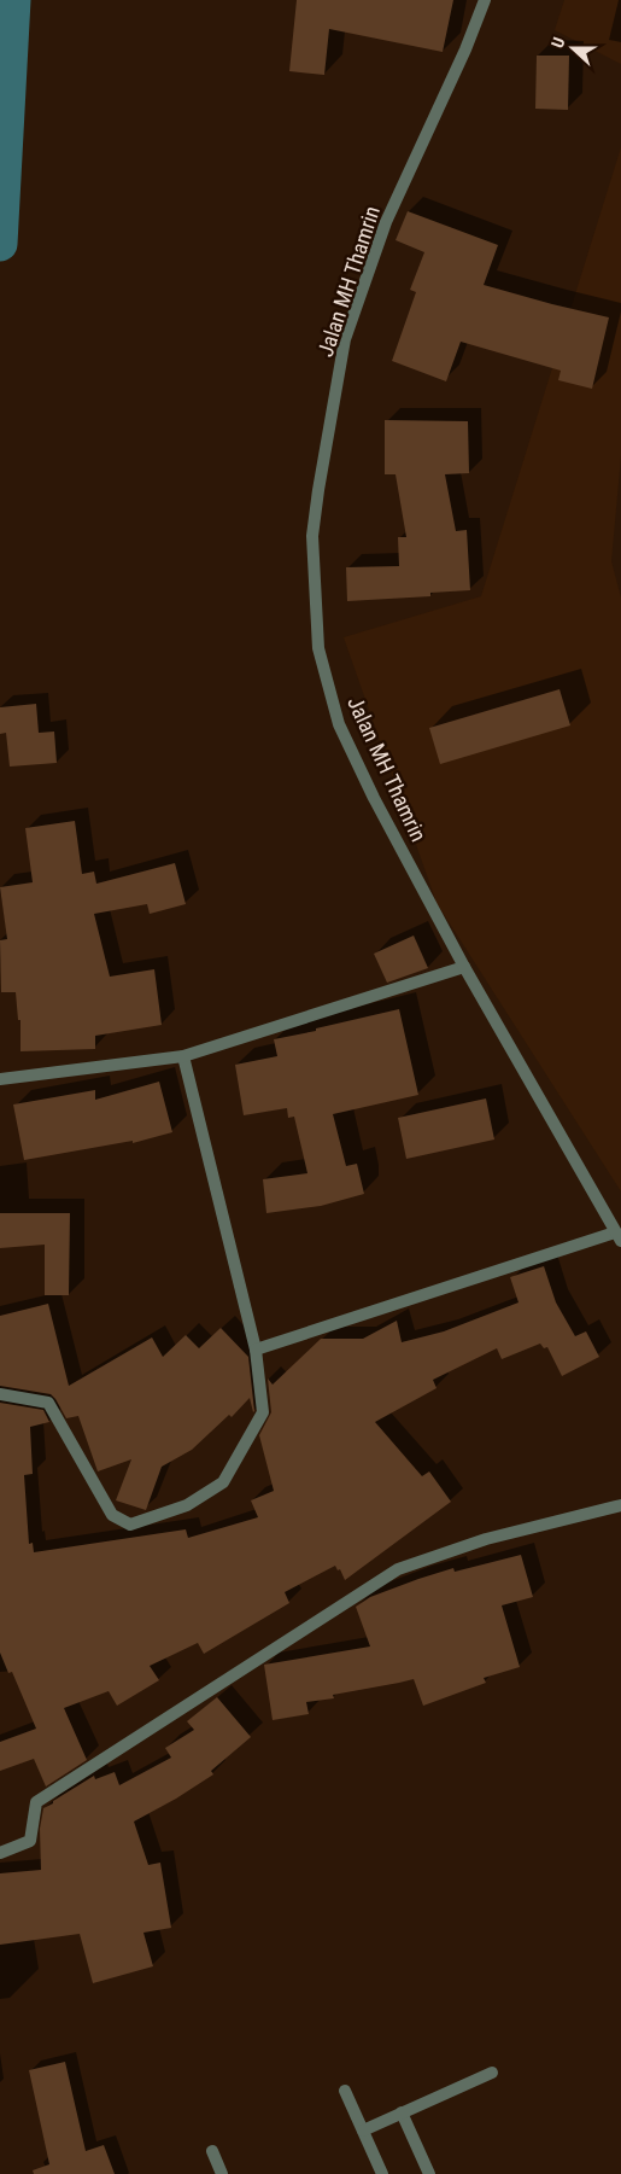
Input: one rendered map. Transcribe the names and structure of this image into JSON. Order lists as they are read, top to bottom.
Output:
{
  "streets": {
    "street": ["Jalan MH Thamrin"]
  },
  "north": "left"
}
